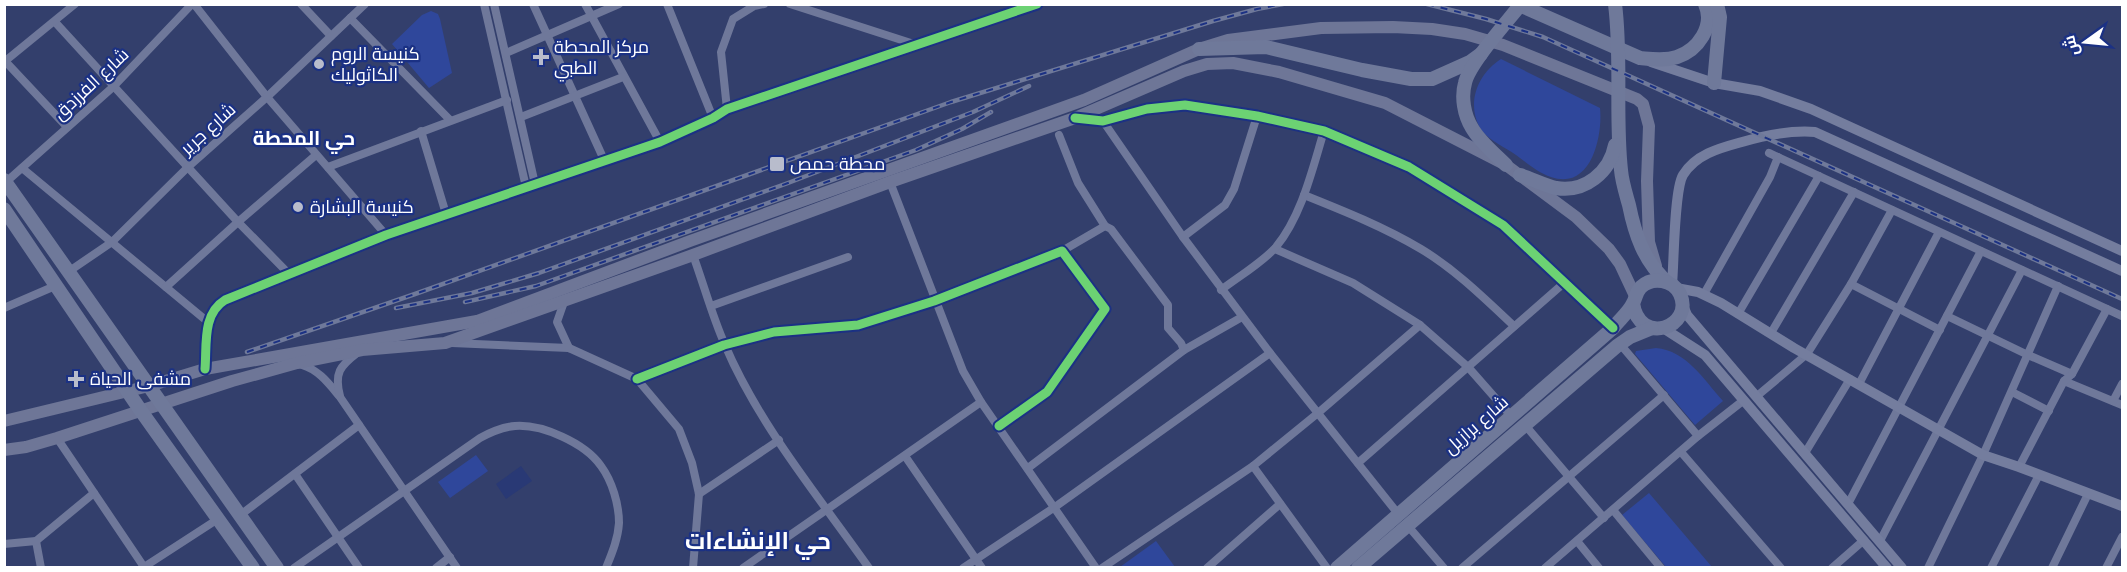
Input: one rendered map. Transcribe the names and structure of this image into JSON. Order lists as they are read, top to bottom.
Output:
{
  "streets": {
    "highway": ["شارع برازيل"],
    "street": ["شارع الفرزدق", "شارع جرير"]
  },
  "districts": ["حي المحطة", "حي الإنشاءات"],
  "places": {
    "health": ["مركز المحطة الطبي", "مشفى الحياة"],
    "other": ["كنيسة الروم الكاثوليك", "كنيسة البشارة"],
    "transit": ["محطة حمص"]
  },
  "north": "left"
}
